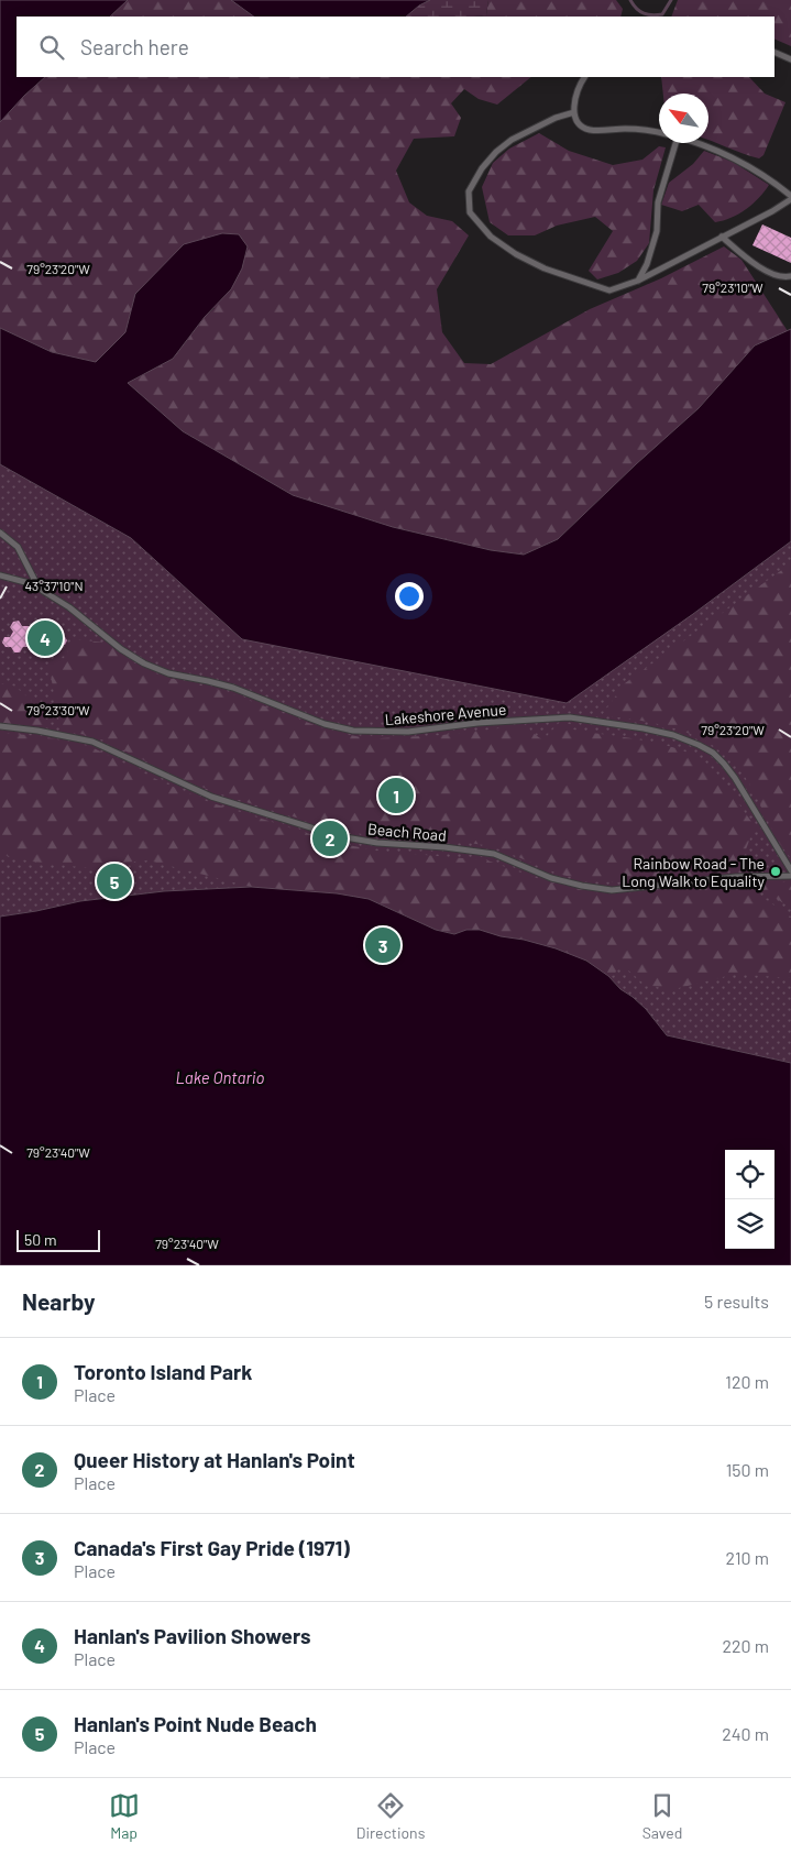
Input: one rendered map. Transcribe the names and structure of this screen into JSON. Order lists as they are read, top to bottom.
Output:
{
  "streets": {
    "lane": ["Lakeshore Avenue", "Beach Road"]
  },
  "water": ["Lake Ontario"],
  "places": ["Rainbow Road - The Long Walk to Equality"],
  "scale_bar": "50 m",
  "north": "top left",
  "page": {
    "search": "Search here",
    "pins": [
      "4",
      "1",
      "2",
      "5",
      "3"
    ],
    "scale": "50 m",
    "heading": ["Nearby", "5 results"],
    "list": [
      {
        "mark": "1",
        "name": "Toronto Island Park",
        "note": "Place",
        "value": "120 m"
      },
      {
        "mark": "2",
        "name": "Queer History at Hanlan's Point",
        "note": "Place",
        "value": "150 m"
      },
      {
        "mark": "3",
        "name": "Canada's First Gay Pride (1971)",
        "note": "Place",
        "value": "210 m"
      },
      {
        "mark": "4",
        "name": "Hanlan's Pavilion Showers",
        "note": "Place",
        "value": "220 m"
      },
      {
        "mark": "5",
        "name": "Hanlan's Point Nude Beach",
        "note": "Place",
        "value": "240 m"
      }
    ],
    "nav": ["Map", "Directions", "Saved"]
  },
  "coordinates": [
    "79°23'20\"W",
    "79°23'10\"W",
    "43°37'10\"N",
    "79°23'30\"W",
    "79°23'40\"W"
  ]
}
